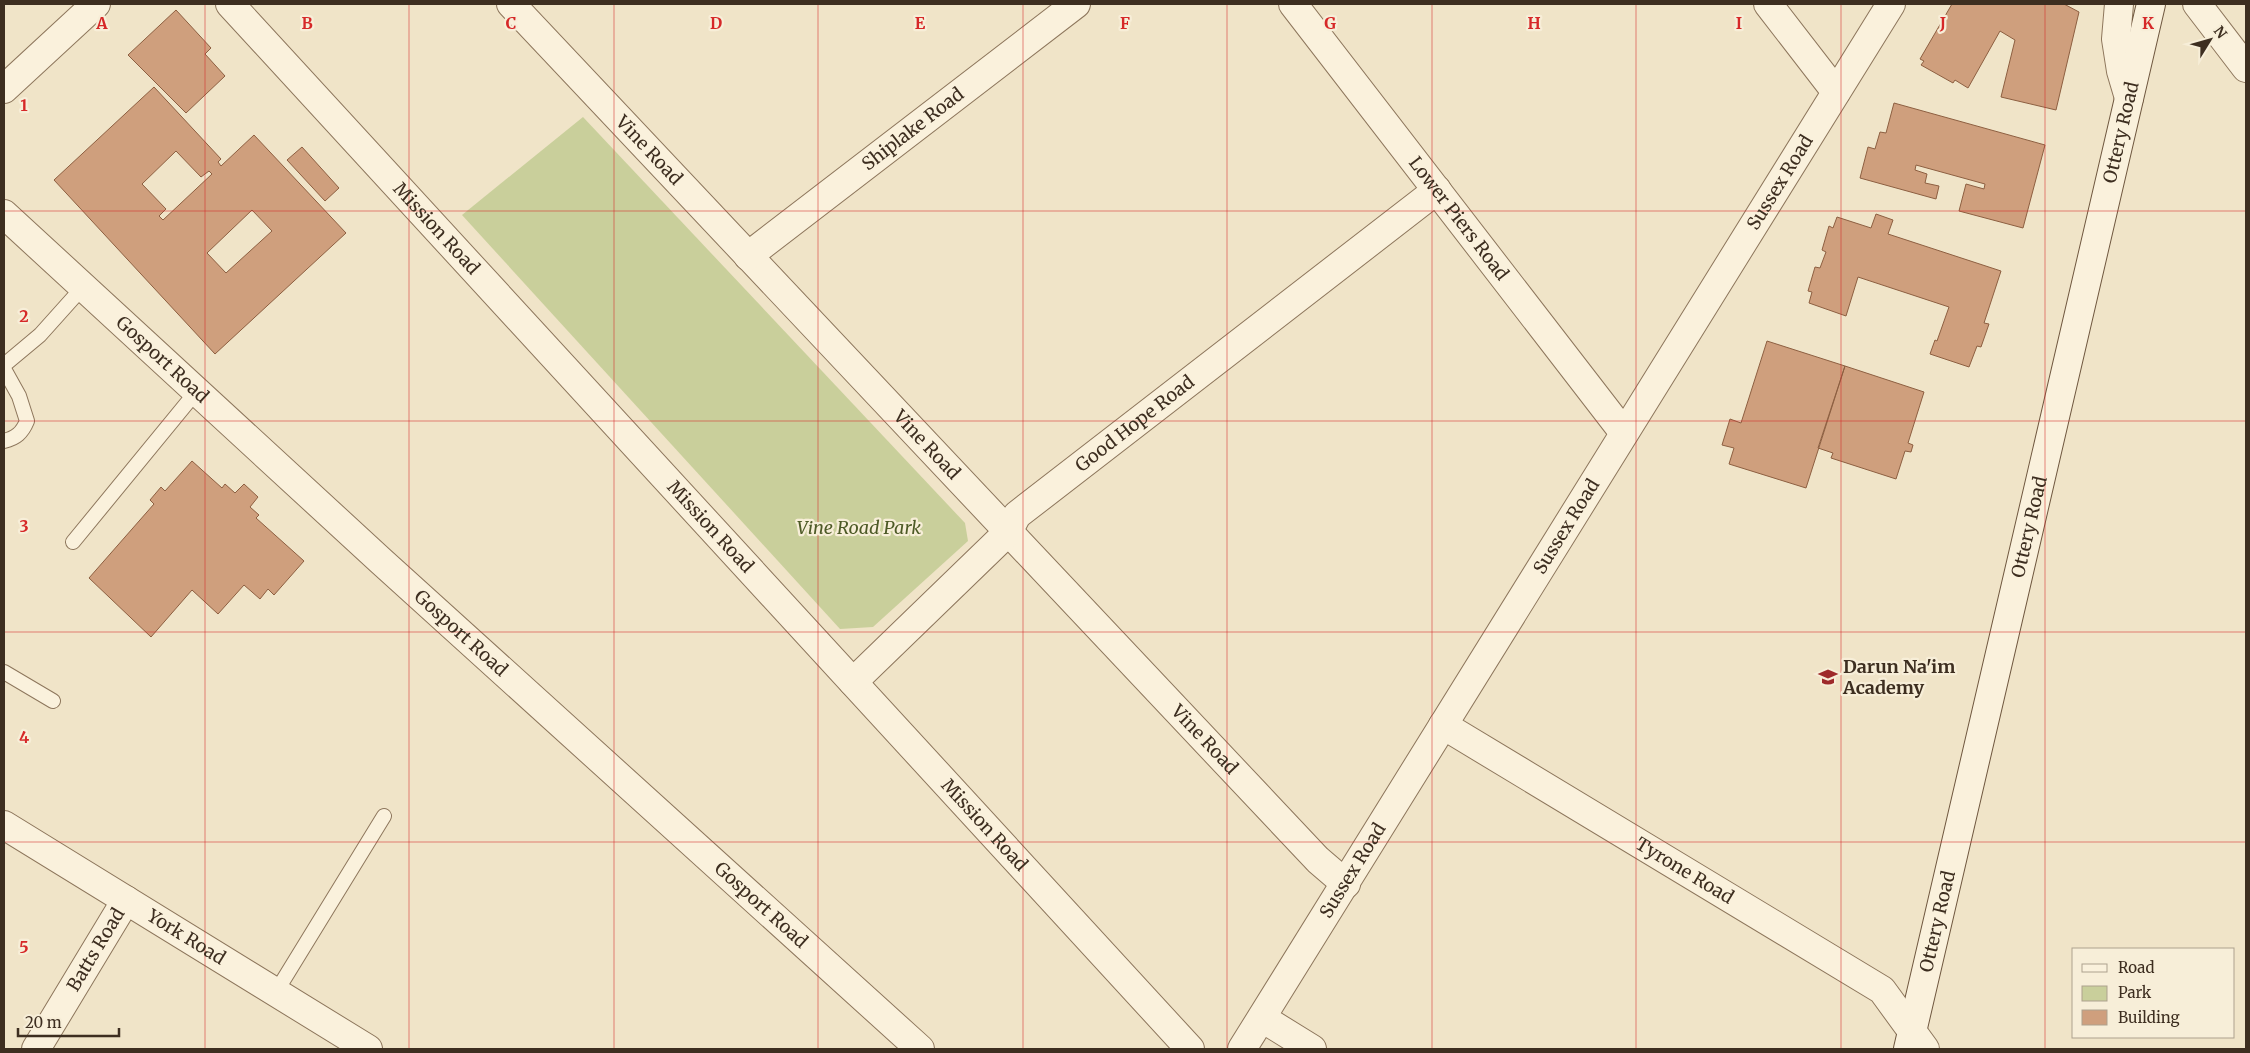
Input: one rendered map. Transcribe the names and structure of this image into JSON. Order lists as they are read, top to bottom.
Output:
{
  "streets": {
    "street": [
      "Shiplake Road",
      "Ottery Road",
      "Vine Road",
      "Sussex Road",
      "Lower Piers Road",
      "Mission Road",
      "Gosport Road",
      "Good Hope Road",
      "Tyrone Road",
      "York Road",
      "Batts Road"
    ]
  },
  "crossings": [
    ["Shiplake Road", "Vine Road"],
    ["Ottery Road", "Tyrone Road"],
    ["Vine Road", "Sussex Road"],
    ["Vine Road", "Good Hope Road"],
    ["Sussex Road", "Lower Piers Road"],
    ["Sussex Road", "Tyrone Road"],
    ["Lower Piers Road", "Good Hope Road"],
    ["Mission Road", "Good Hope Road"],
    ["York Road", "Batts Road"]
  ],
  "parks": ["Vine Road Park"],
  "places": {
    "school or university": ["Darun Na'im Academy"]
  },
  "legend": ["Road", "Park", "Building"],
  "scale_bar": "20 m",
  "north": "top right",
  "grid": {
    "columns": [
      "A",
      "B",
      "C",
      "D",
      "E",
      "F",
      "G",
      "H",
      "I",
      "J",
      "K"
    ],
    "rows": [
      "1",
      "2",
      "3",
      "4",
      "5"
    ]
  }
}
